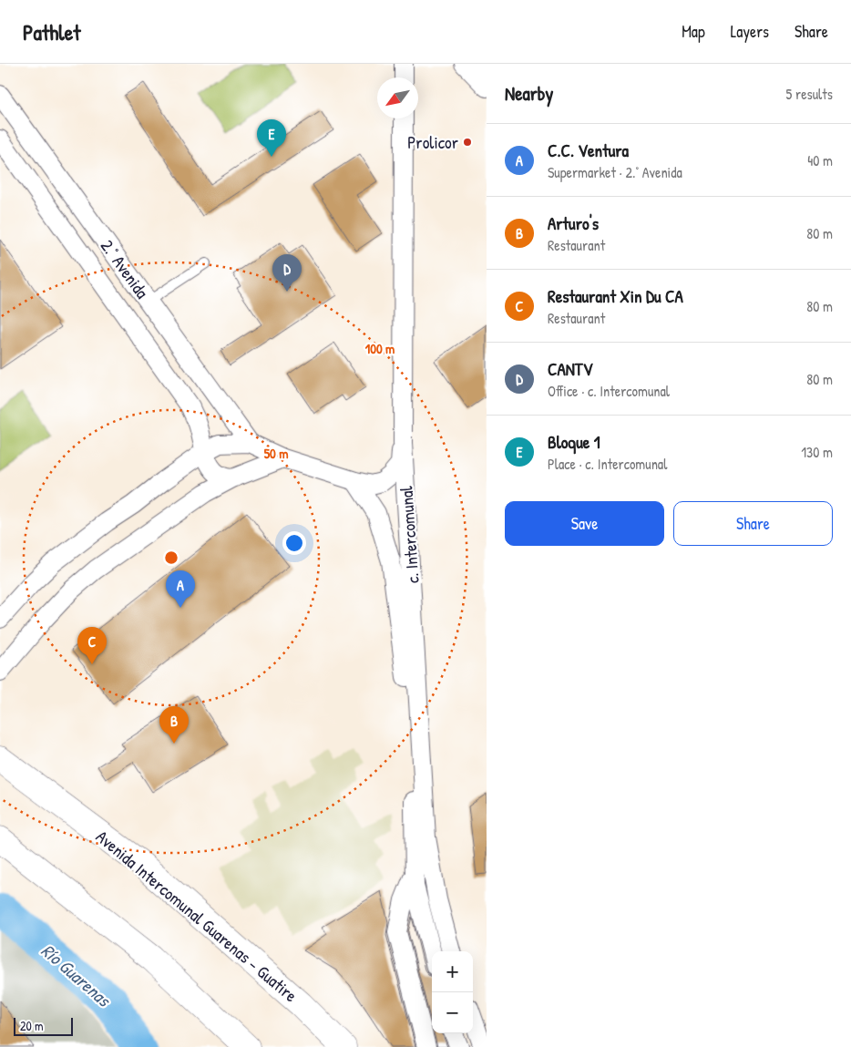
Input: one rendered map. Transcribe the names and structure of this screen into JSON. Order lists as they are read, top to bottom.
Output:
{
  "streets": {
    "main road": ["Avenida Intercomunal Guarenas - Guatire"],
    "street": ["2.° Avenida", "c. Intercomunal"]
  },
  "crossings": [
    ["2.° Avenida", "c. Intercomunal"]
  ],
  "water": ["Río Guarenas"],
  "places": ["Prolicor"],
  "scale_bar": "20 m",
  "north": "bottom left",
  "page": {
    "header": "Pathlet",
    "nav": ["Map", "Layers", "Share"],
    "heading": ["Nearby", "5 results"],
    "pins": [
      "E",
      "D",
      "A",
      "C",
      "B"
    ],
    "list": [
      {
        "mark": "A",
        "name": "C.C. Ventura",
        "note": "Supermarket · 2.° Avenida",
        "value": "40 m"
      },
      {
        "mark": "B",
        "name": "Arturo's",
        "note": "Restaurant",
        "value": "80 m"
      },
      {
        "mark": "C",
        "name": "Restaurant Xin Du CA",
        "note": "Restaurant",
        "value": "80 m"
      },
      {
        "mark": "D",
        "name": "CANTV",
        "note": "Office · c. Intercomunal",
        "value": "80 m"
      },
      {
        "mark": "E",
        "name": "Bloque 1",
        "note": "Place · c. Intercomunal",
        "value": "130 m"
      }
    ],
    "buttons": ["Save", "Share"],
    "map_buttons": ["+", "−"],
    "scale": "20 m"
  },
  "rings": ["100 m", "50 m"]
}
